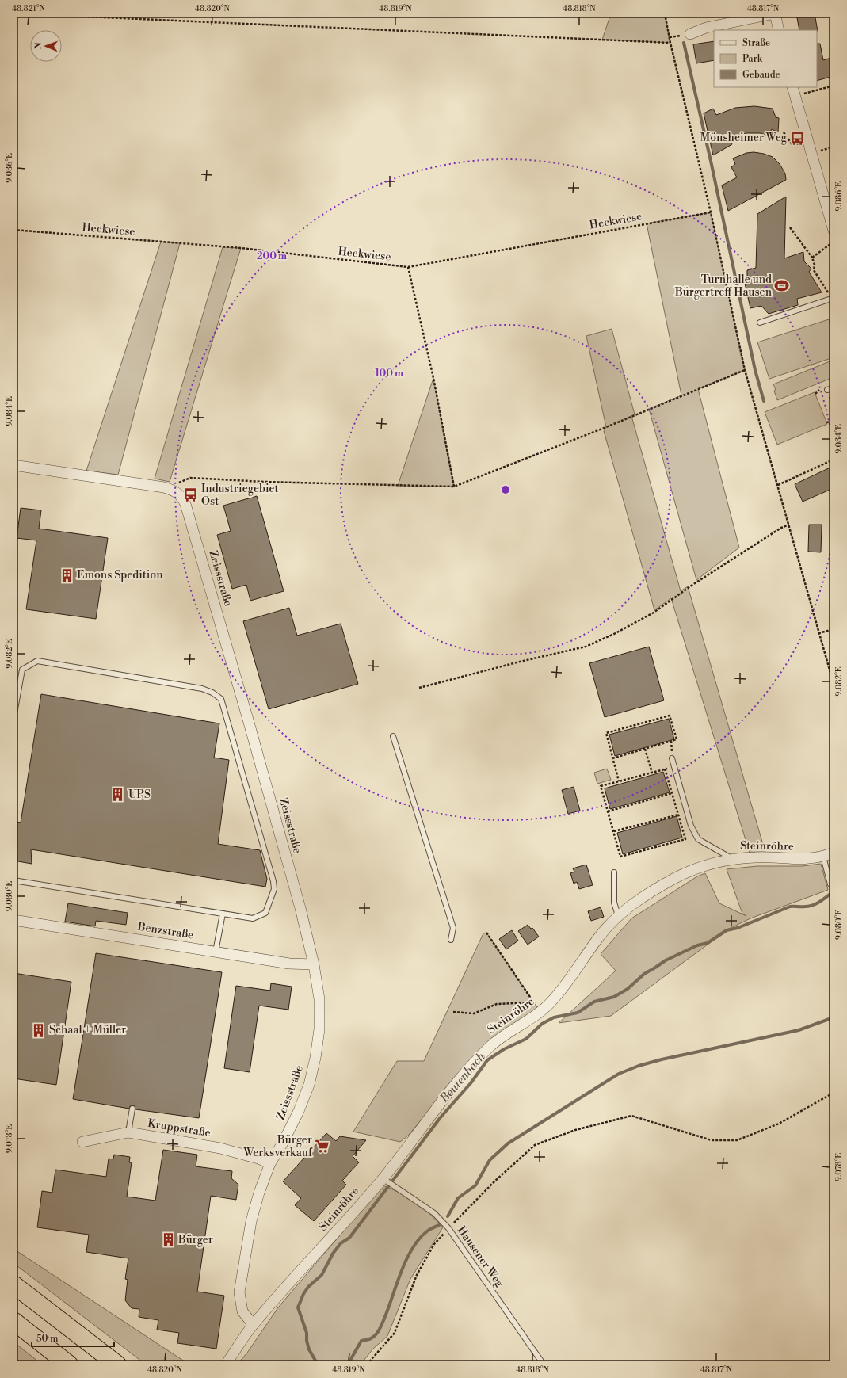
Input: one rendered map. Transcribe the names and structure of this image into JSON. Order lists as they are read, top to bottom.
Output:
{
  "streets": {
    "street": [
      "Zeissstraße",
      "Steinröhre",
      "Benzstraße",
      "Kruppstraße"
    ],
    "lane": ["Hausener Weg"],
    "path": ["Heckwiese"]
  },
  "crossings": [
    ["Zeissstraße", "Steinröhre"],
    ["Zeissstraße", "Benzstraße"],
    ["Zeissstraße", "Kruppstraße"],
    ["Steinröhre", "Hausener Weg"]
  ],
  "water": ["Beutenbach"],
  "places": {
    "bus stop": ["Mönsheimer Weg", "Industriegebiet Ost"],
    "sports": ["Turnhalle und Bürgertreff Hausen"],
    "building": [
      "Emons Spedition",
      "UPS",
      "Schaal + Müller",
      "Bürger"
    ],
    "supermarket": ["Bürger Werksverkauf"]
  },
  "legend": ["Straße", "Park", "Gebäude"],
  "scale_bar": "50 m",
  "north": "left",
  "coordinates": [
    "48.821°N",
    "48.820°N",
    "48.819°N",
    "48.818°N",
    "48.817°N",
    "9.086°E",
    "9.084°E",
    "9.082°E",
    "9.080°E",
    "9.078°E"
  ],
  "rings": ["200 m", "100 m"]
}
